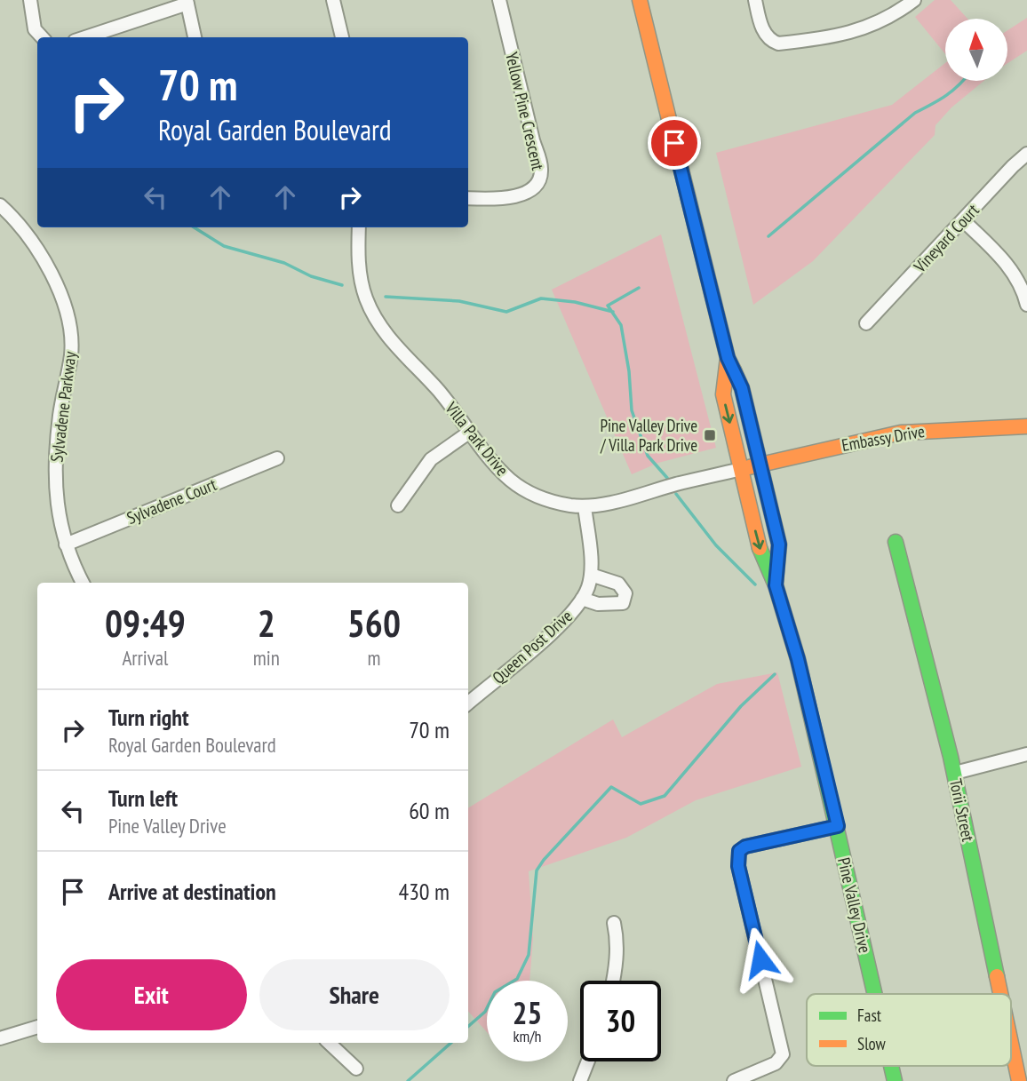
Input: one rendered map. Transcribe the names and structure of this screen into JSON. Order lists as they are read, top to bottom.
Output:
{
  "streets": {
    "main road": ["Embassy Drive", "Torii Street", "Pine Valley Drive"],
    "street": [
      "Yellow Pine Crescent",
      "Vineyard Court",
      "Sylvadene Parkway",
      "Villa Park Drive",
      "Sylvadene Court",
      "Queen Post Drive"
    ]
  },
  "crossings": [
    ["Sylvadene Parkway", "Sylvadene Court"],
    ["Embassy Drive", "Villa Park Drive"],
    ["Embassy Drive", "Pine Valley Drive"],
    ["Villa Park Drive", "Queen Post Drive"],
    ["Villa Park Drive", "Pine Valley Drive"]
  ],
  "places": {
    "transit": ["Pine Valley Drive / Villa Park Drive"]
  },
  "legend": ["Fast", "Slow"],
  "north": "top",
  "page": {
    "turn": ["70 m", "Royal Garden Boulevard"],
    "eta": [
      "09:49",
      "Arrival",
      "2",
      "min",
      "560",
      "m"
    ],
    "list": [
      {
        "name": "Turn right",
        "note": "Royal Garden Boulevard",
        "value": "70 m"
      },
      {
        "name": "Turn left",
        "note": "Pine Valley Drive",
        "value": "60 m"
      },
      {
        "name": "Arrive at destination",
        "value": "430 m"
      }
    ],
    "buttons": ["Exit", "Share"],
    "speed": "25 km/h",
    "limit": "30"
  }
}
